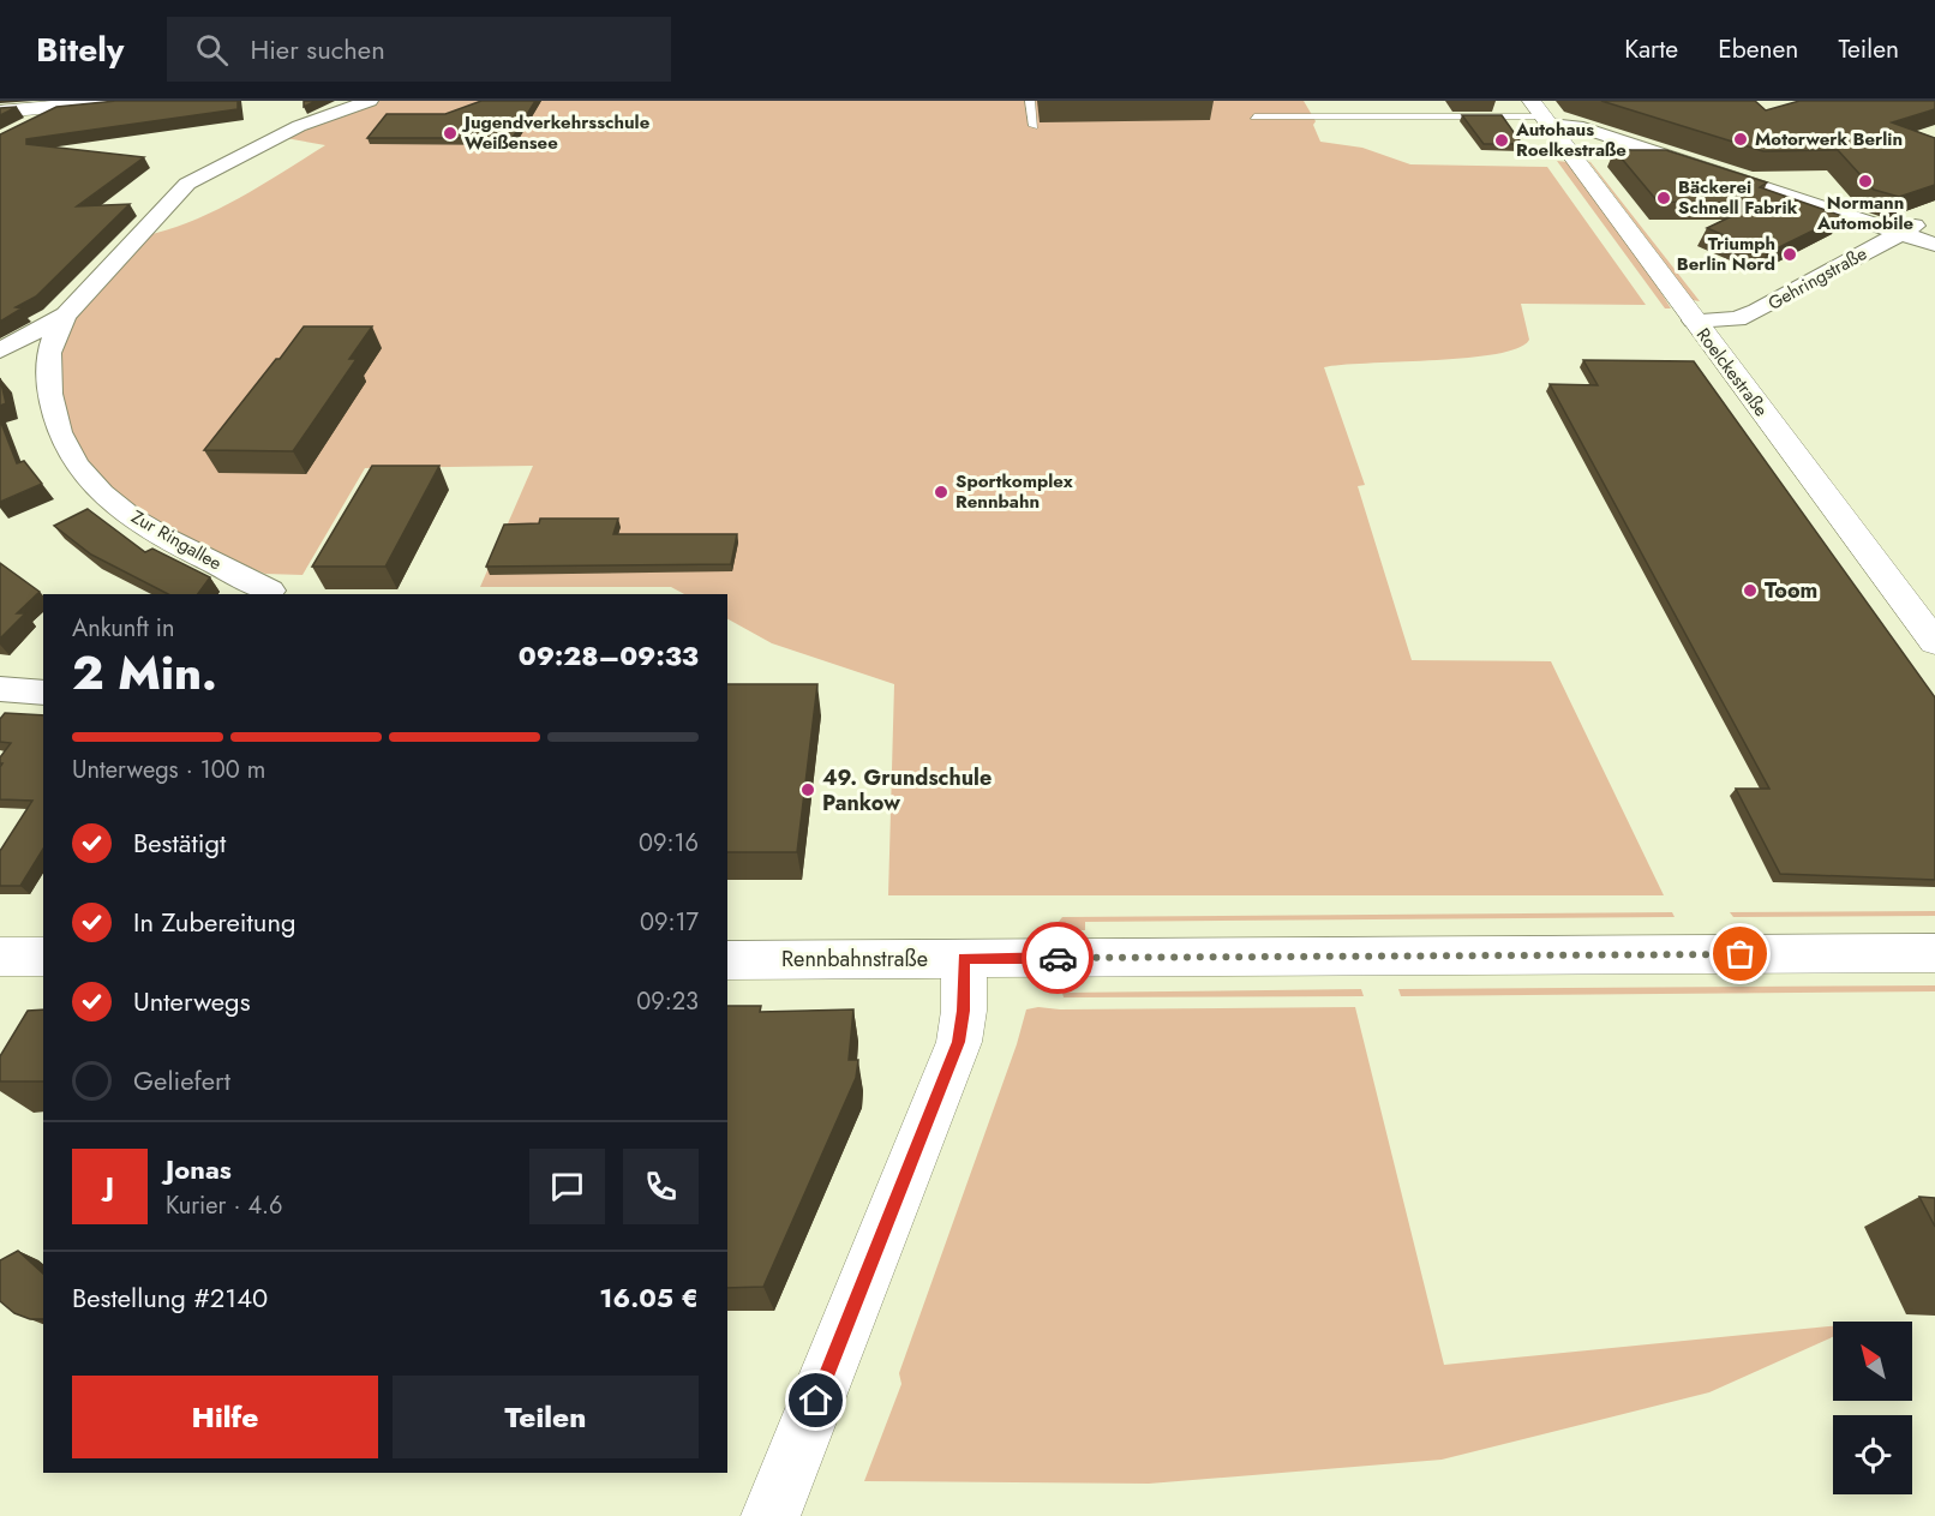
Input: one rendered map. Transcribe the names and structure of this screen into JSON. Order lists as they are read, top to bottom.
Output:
{
  "streets": {
    "main road": ["Roelckestraße", "Rennbahnstraße"],
    "street": ["Gehringstraße", "Zur Ringallee"]
  },
  "crossings": [
    ["Gehringstraße", "Roelckestraße"]
  ],
  "places": [
    "Jugendverkehrsschule Weißensee",
    "Motorwerk Berlin",
    "Autohaus Roelkestraße",
    "Normann Automobile",
    "Bäckerei Schnell Fabrik",
    "Triumph Berlin Nord",
    "Sportkomplex Rennbahn",
    "Toom",
    "49. Grundschule Pankow"
  ],
  "north": "top left",
  "page": {
    "header": "Bitely",
    "search": "Hier suchen",
    "nav": ["Karte", "Ebenen", "Teilen"],
    "heading": ["2 Min.", "Ankunft in", "09:28–09:33"],
    "panel": [
      "Jonas",
      "Kurier · 4.6",
      "Bestellung #2140",
      "16.05 €"
    ],
    "bar": "Unterwegs · 100 m",
    "list": [
      ["Bestätigt", "09:16"],
      ["In Zubereitung", "09:17"],
      ["Unterwegs", "09:23"],
      "Geliefert"
    ],
    "round": "J",
    "buttons": ["Hilfe", "Teilen"]
  }
}
